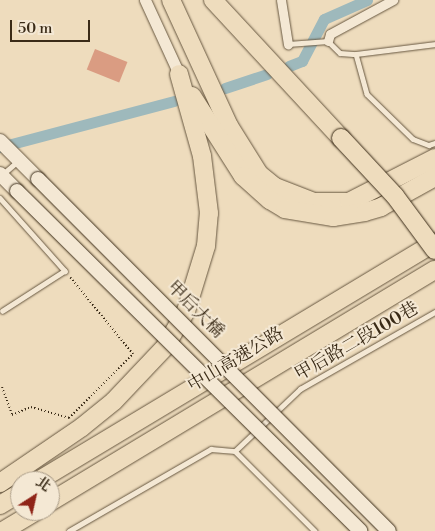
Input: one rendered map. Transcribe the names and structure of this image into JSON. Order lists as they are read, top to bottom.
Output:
{
  "streets": {
    "highway": ["中山高速公路"],
    "main road": ["甲后大橋"],
    "lane": ["甲后路二段100巷"]
  },
  "scale_bar": "50 m",
  "north": "top right"
}
